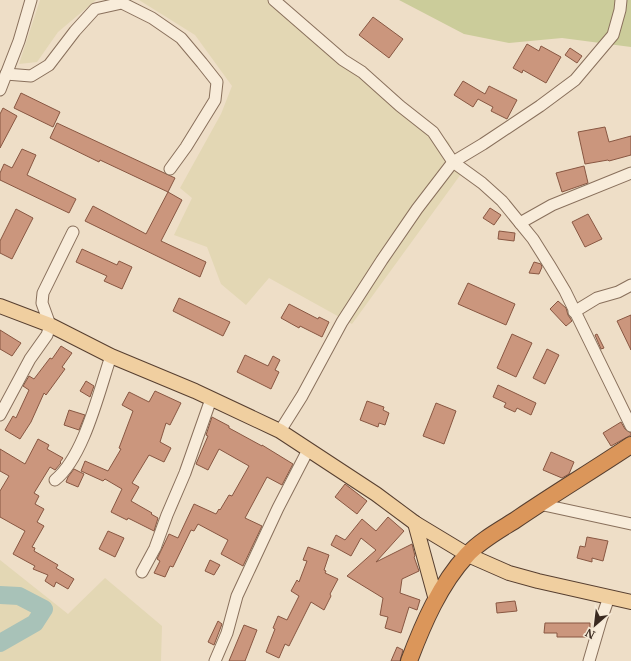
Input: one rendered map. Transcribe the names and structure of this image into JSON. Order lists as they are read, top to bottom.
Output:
{
  "north": "bottom left"
}
